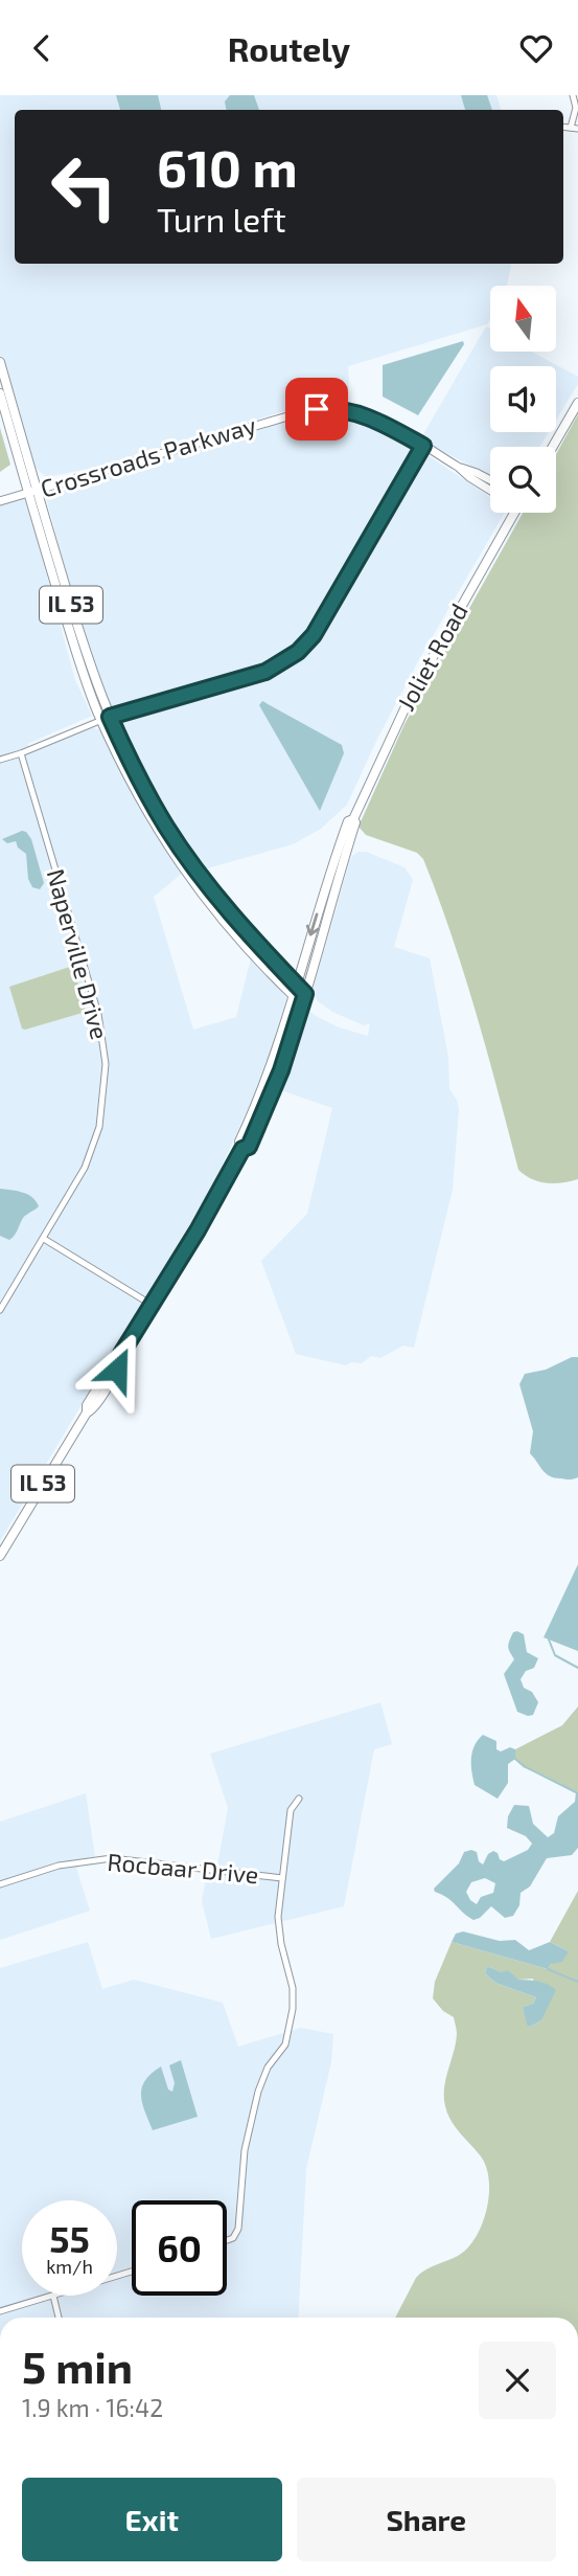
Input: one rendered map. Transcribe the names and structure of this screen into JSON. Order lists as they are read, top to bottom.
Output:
{
  "streets": {
    "main road": ["IL 53", "Joliet Road"],
    "street": ["Crossroads Parkway", "Naperville Drive", "Rocbaar Drive"]
  },
  "crossings": [
    ["Crossroads Parkway", "IL 53"],
    ["IL 53", "Joliet Road"]
  ],
  "north": "top",
  "page": {
    "header": "Routely",
    "turn": ["610 m", "Turn left"],
    "speed": "55 km/h",
    "limit": "60",
    "heading": ["5 min", "1.9 km · 16:42"],
    "buttons": ["Exit", "Share"]
  }
}
